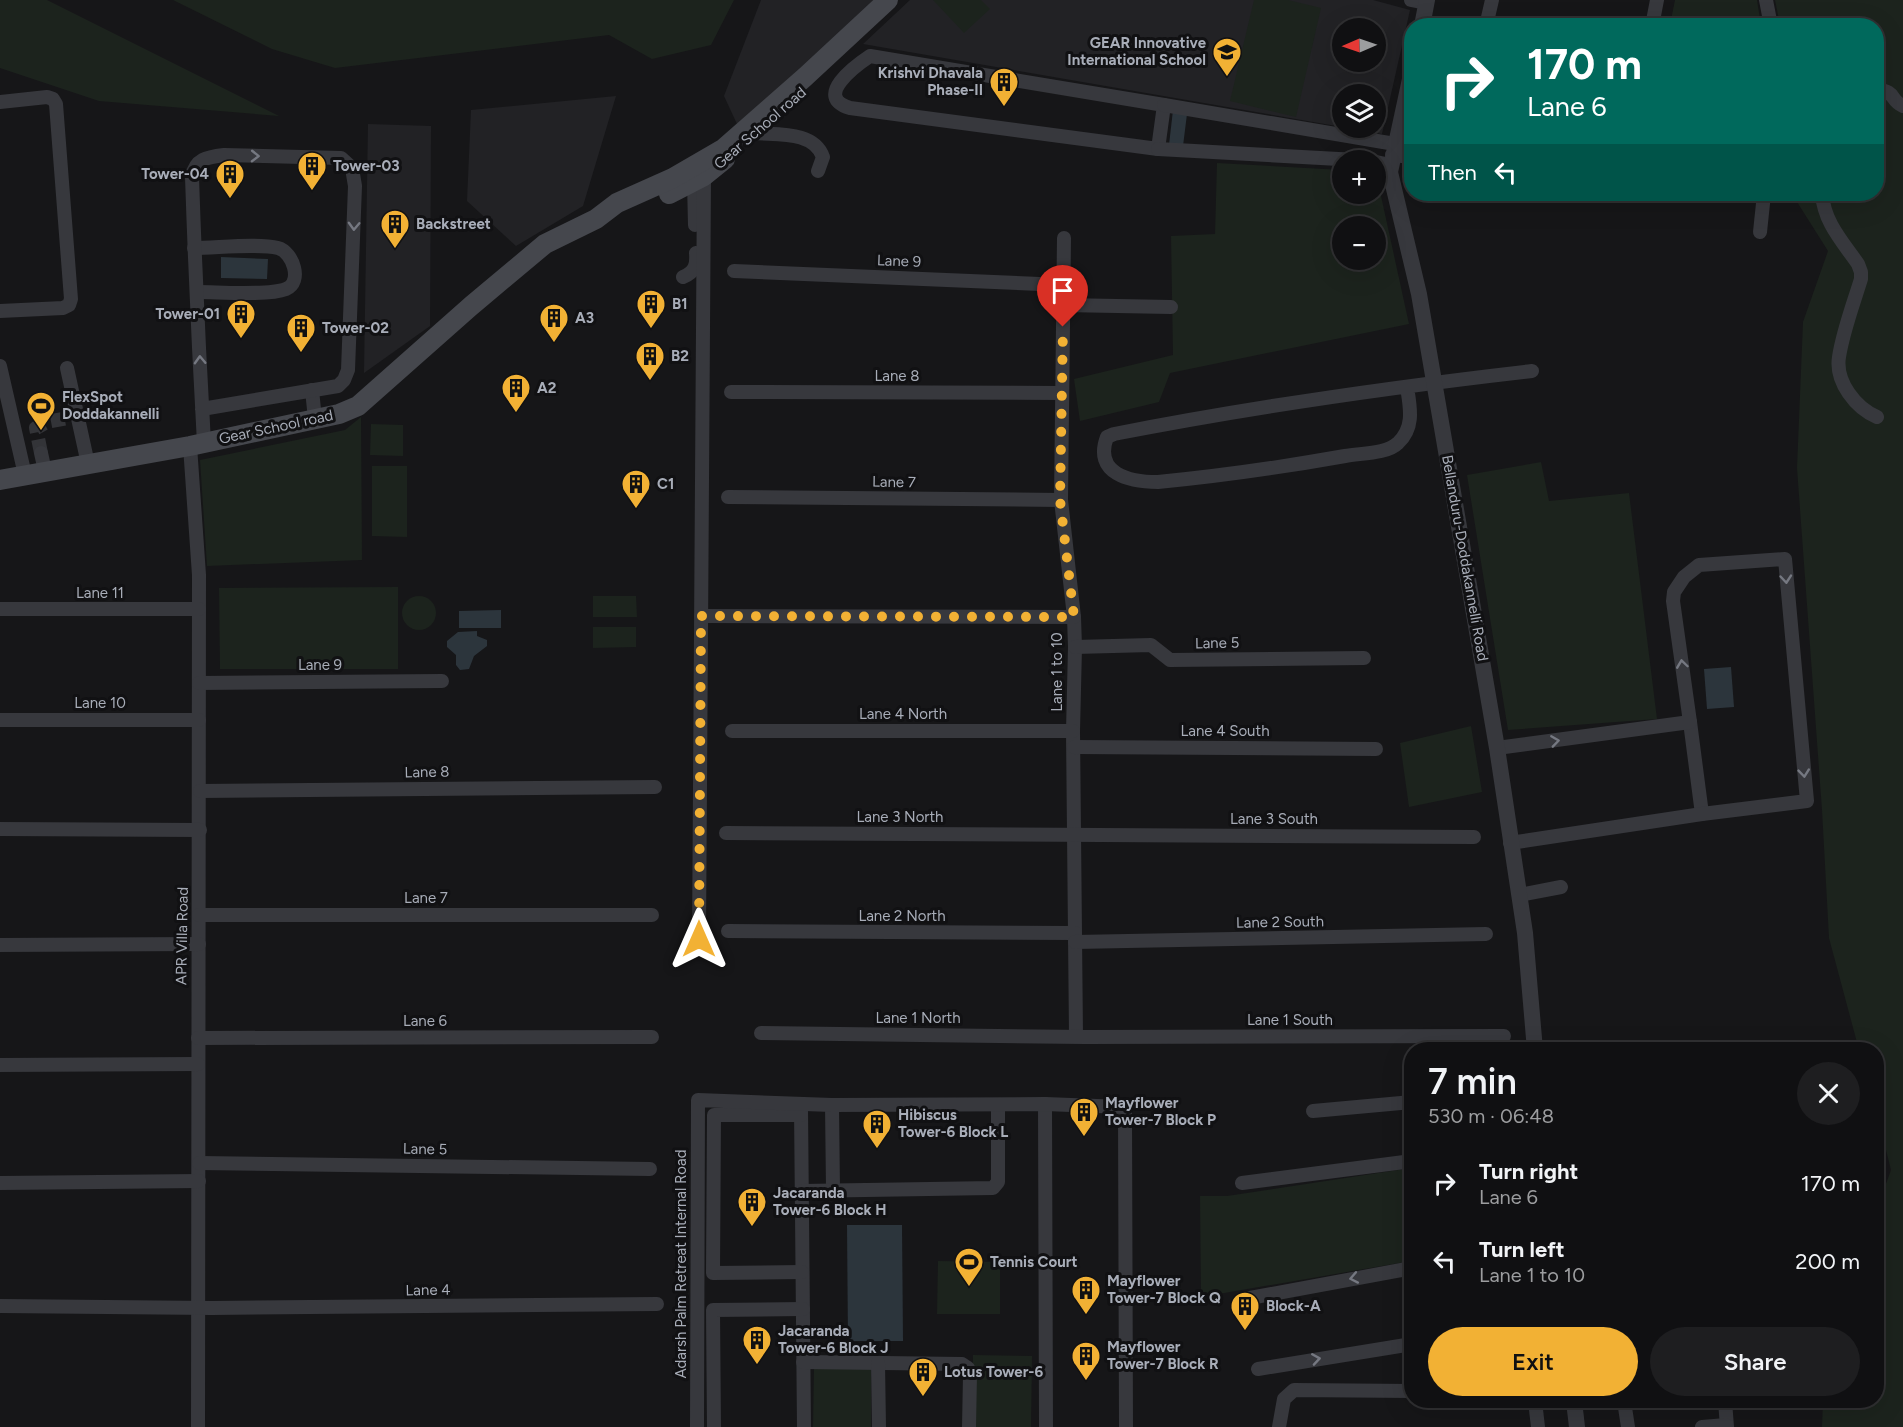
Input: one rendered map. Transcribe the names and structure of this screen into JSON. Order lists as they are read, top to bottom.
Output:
{
  "streets": {
    "main road": ["Gear School road"],
    "street": [
      "Lane 9",
      "Lane 8",
      "Lane 7",
      "Bellanduru-Doddakannelli Road",
      "Lane 11",
      "Lane 5",
      "Lane 1 to 10",
      "Lane 10",
      "Lane 4 North",
      "Lane 4 South",
      "Lane 3 North",
      "Lane 3 South",
      "Lane 2 North",
      "Lane 2 South",
      "APR Villa Road",
      "Lane 1 North",
      "Lane 1 South",
      "Lane 6",
      "Adarsh Palm Retreat Internal Road",
      "Lane 4"
    ]
  },
  "crossings": [
    ["Gear School road", "APR Villa Road"],
    ["Lane 9", "Lane 1 to 10"],
    ["Lane 9", "APR Villa Road"],
    ["Lane 8", "Lane 1 to 10"],
    ["Lane 8", "APR Villa Road"],
    ["Lane 7", "Lane 1 to 10"],
    ["Lane 7", "APR Villa Road"],
    ["Lane 11", "APR Villa Road"],
    ["Lane 5", "Lane 1 to 10"],
    ["Lane 5", "APR Villa Road"],
    ["Lane 1 to 10", "Lane 4 North"],
    ["Lane 1 to 10", "Lane 4 South"],
    ["Lane 1 to 10", "Lane 3 North"],
    ["Lane 1 to 10", "Lane 3 South"],
    ["Lane 1 to 10", "Lane 2 North"],
    ["Lane 1 to 10", "Lane 2 South"],
    ["Lane 1 to 10", "Lane 1 North"],
    ["Lane 1 to 10", "Lane 1 South"],
    ["Lane 10", "APR Villa Road"],
    ["Lane 3 North", "Lane 3 South"],
    ["Lane 2 North", "Lane 2 South"],
    ["APR Villa Road", "Lane 6"],
    ["APR Villa Road", "Lane 4"],
    ["Lane 1 North", "Lane 1 South"]
  ],
  "places": {
    "school or university": ["GEAR Innovative International School"],
    "building": [
      "Krishvi Dhavala Phase-II",
      "Tower-03",
      "Tower-04",
      "Backstreet",
      "B1",
      "Tower-01",
      "A3",
      "Tower-02",
      "B2",
      "A2",
      "C1",
      "Mayflower Tower-7 Block P",
      "Hibiscus Tower-6 Block L",
      "Jacaranda Tower-6 Block H",
      "Mayflower Tower-7 Block Q",
      "Block-A",
      "Jacaranda Tower-6 Block J",
      "Mayflower Tower-7 Block R",
      "Lotus Tower-6"
    ],
    "sports": ["FlexSpot Doddakannelli", "Tennis Court"]
  },
  "north": "left",
  "page": {
    "map_buttons": ["+", "−"],
    "turn": ["170 m", "Lane 6"],
    "then": "Then",
    "heading": ["7 min", "530 m · 06:48"],
    "list": [
      {
        "name": "Turn right",
        "note": "Lane 6",
        "value": "170 m"
      },
      {
        "name": "Turn left",
        "note": "Lane 1 to 10",
        "value": "200 m"
      }
    ],
    "buttons": ["Exit", "Share"]
  }
}
